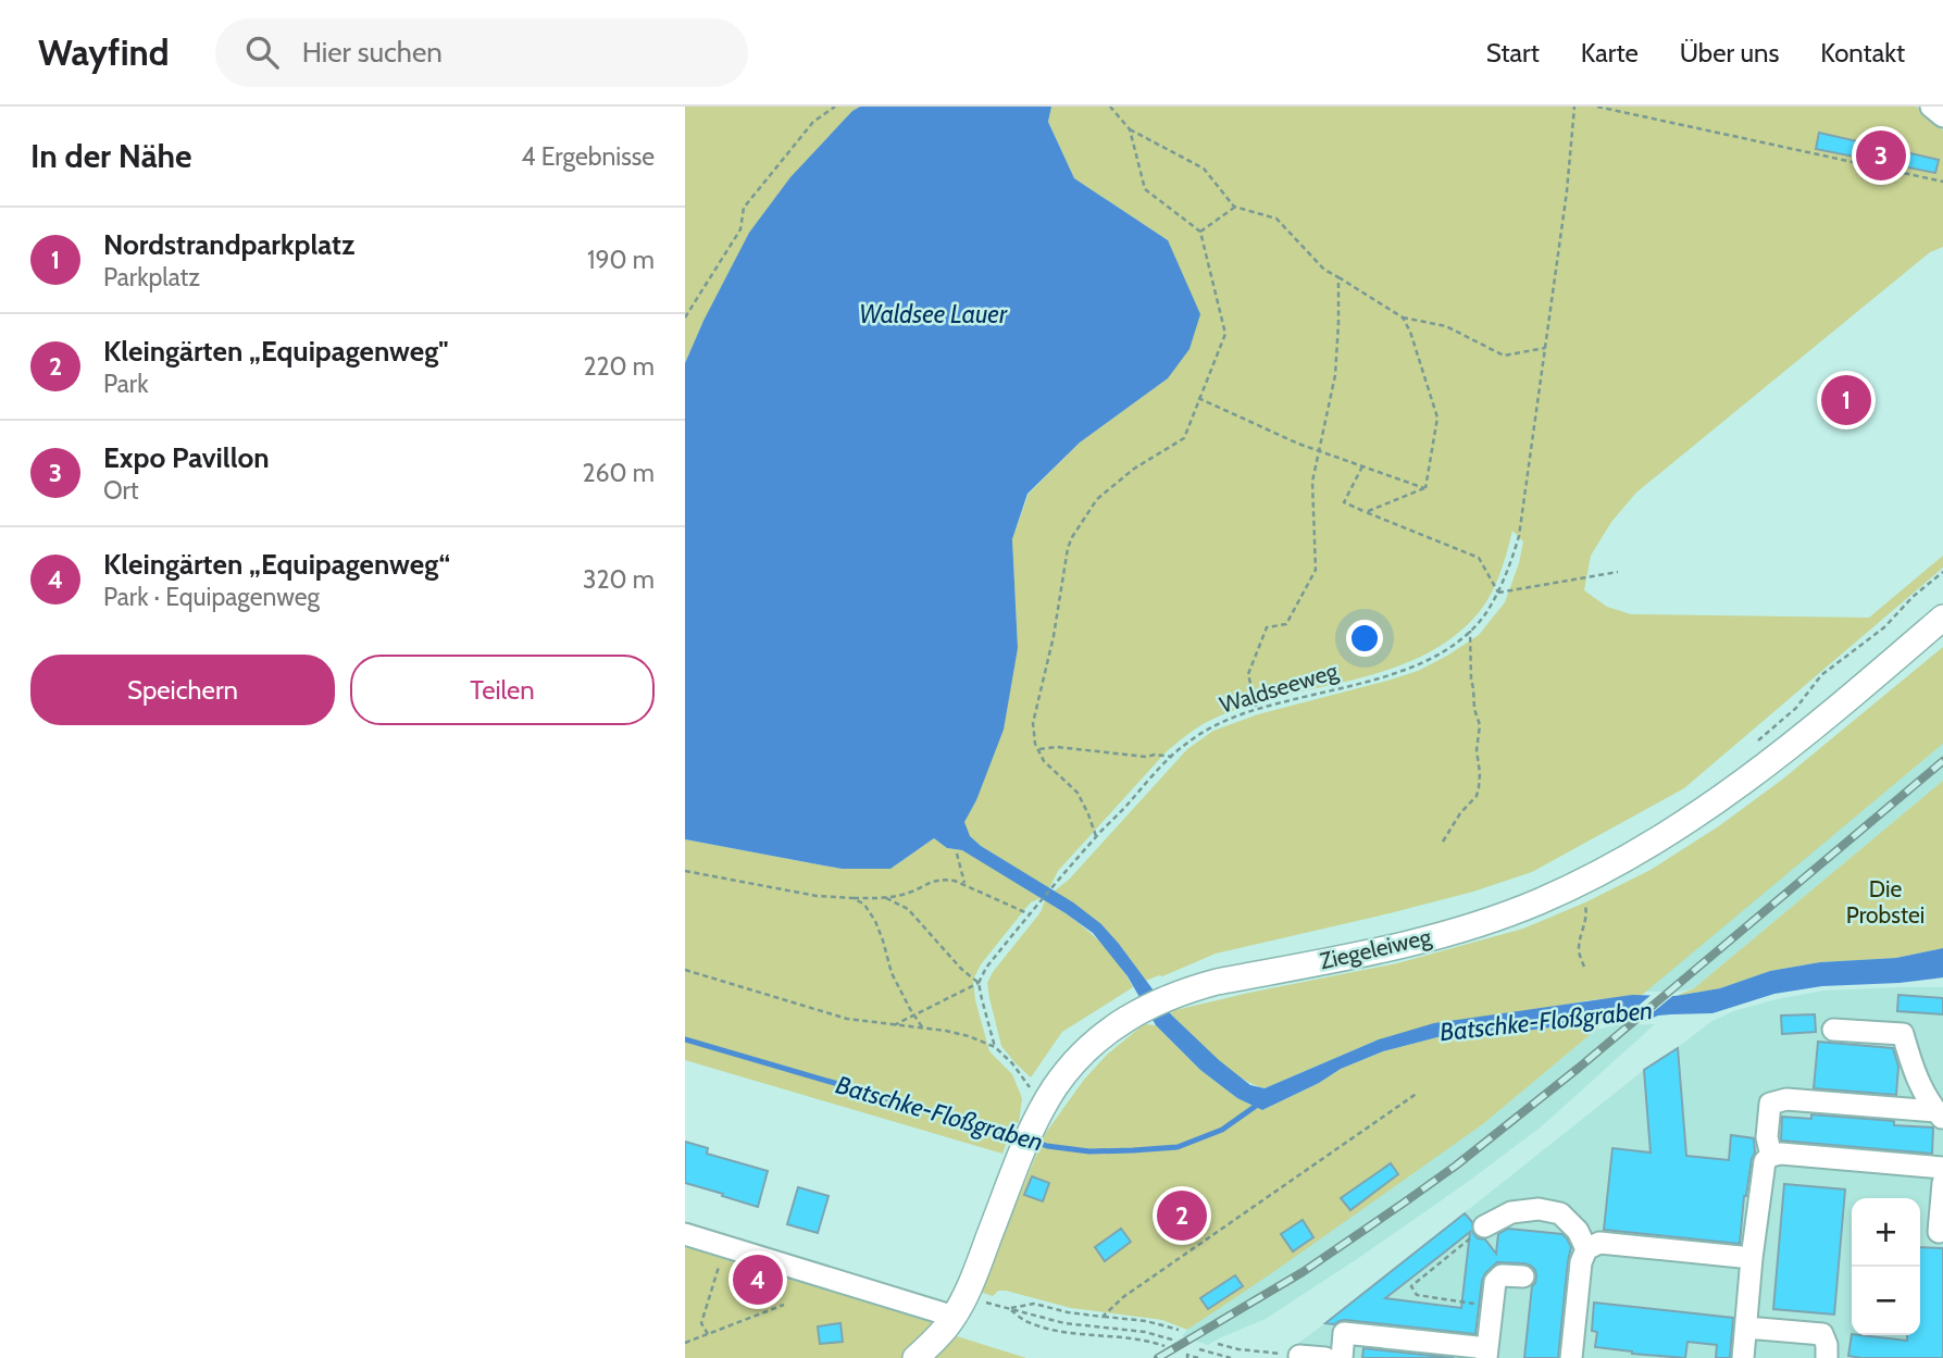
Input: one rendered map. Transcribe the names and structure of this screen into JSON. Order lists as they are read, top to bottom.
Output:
{
  "streets": {
    "main road": ["Ziegeleiweg"],
    "path": ["Waldseeweg"]
  },
  "water": ["Waldsee Lauer", "Batschke‐Floßgraben"],
  "parks": ["Die Probstei"],
  "page": {
    "header": "Wayfind",
    "search": "Hier suchen",
    "nav": [
      "Start",
      "Karte",
      "Über uns",
      "Kontakt"
    ],
    "heading": ["In der Nähe", "4 Ergebnisse"],
    "pins": [
      "3",
      "1",
      "2",
      "4"
    ],
    "list": [
      {
        "mark": "1",
        "name": "Nordstrandparkplatz",
        "note": "Parkplatz",
        "value": "190 m"
      },
      {
        "mark": "2",
        "name": "Kleingärten „Equipagenweg\"",
        "note": "Park",
        "value": "220 m"
      },
      {
        "mark": "3",
        "name": "Expo Pavillon",
        "note": "Ort",
        "value": "260 m"
      },
      {
        "mark": "4",
        "name": "Kleingärten „Equipagenweg“",
        "note": "Park · Equipagenweg",
        "value": "320 m"
      }
    ],
    "buttons": ["Speichern", "Teilen"],
    "map_buttons": ["+", "−"]
  }
}
